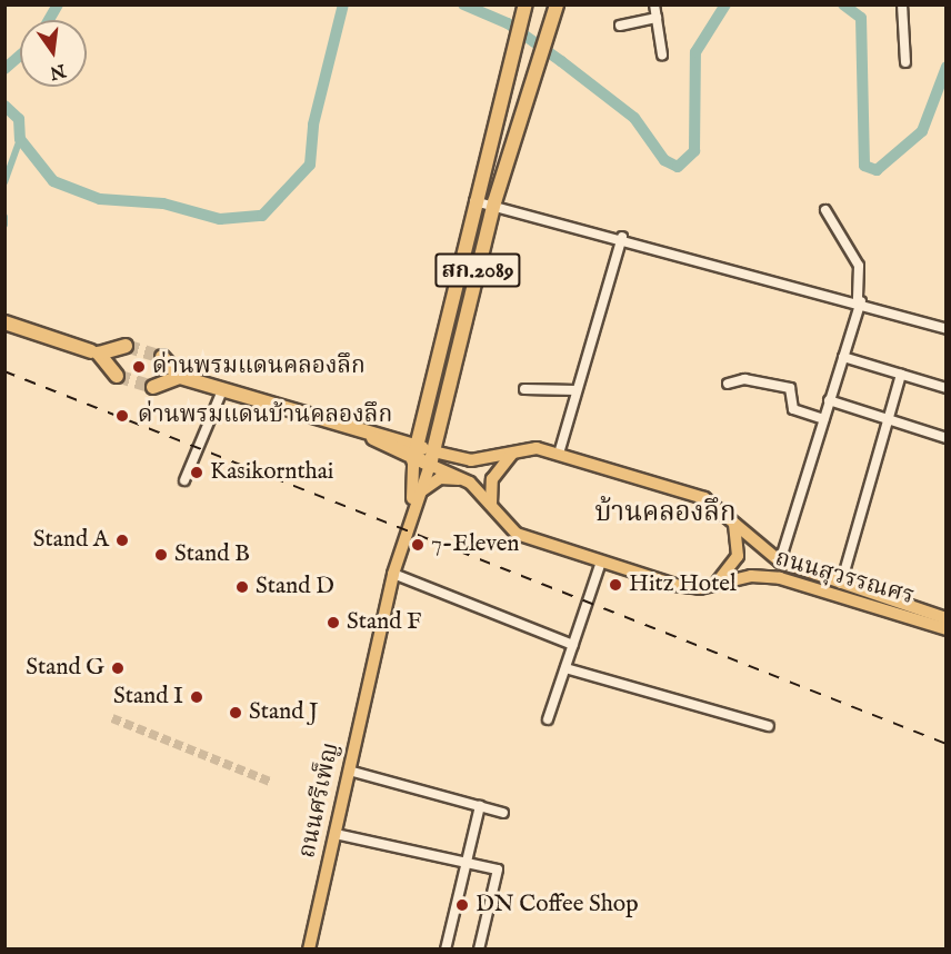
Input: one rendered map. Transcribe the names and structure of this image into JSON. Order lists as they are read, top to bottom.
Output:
{
  "streets": {
    "highway": ["สก.2089", "ถนนสุวรรณศร"],
    "main road": ["ถนนศรีเพ็ญ"]
  },
  "crossings": [
    ["สก.2089", "ถนนสุวรรณศร"],
    ["สก.2089", "ถนนศรีเพ็ญ"],
    ["ถนนสุวรรณศร", "ถนนศรีเพ็ญ"]
  ],
  "districts": ["บ้านคลองลึก"],
  "places": [
    "ด่านพรมแดนคลองลึก",
    "ด่านพรมแดนบ้านคลองลึก",
    "Kasikornthai",
    "Stand A",
    "7-Eleven",
    "Stand B",
    "Hitz Hotel",
    "Stand D",
    "Stand F",
    "Stand G",
    "Stand I",
    "Stand J",
    "DN Coffee Shop"
  ],
  "north": "bottom"
}
